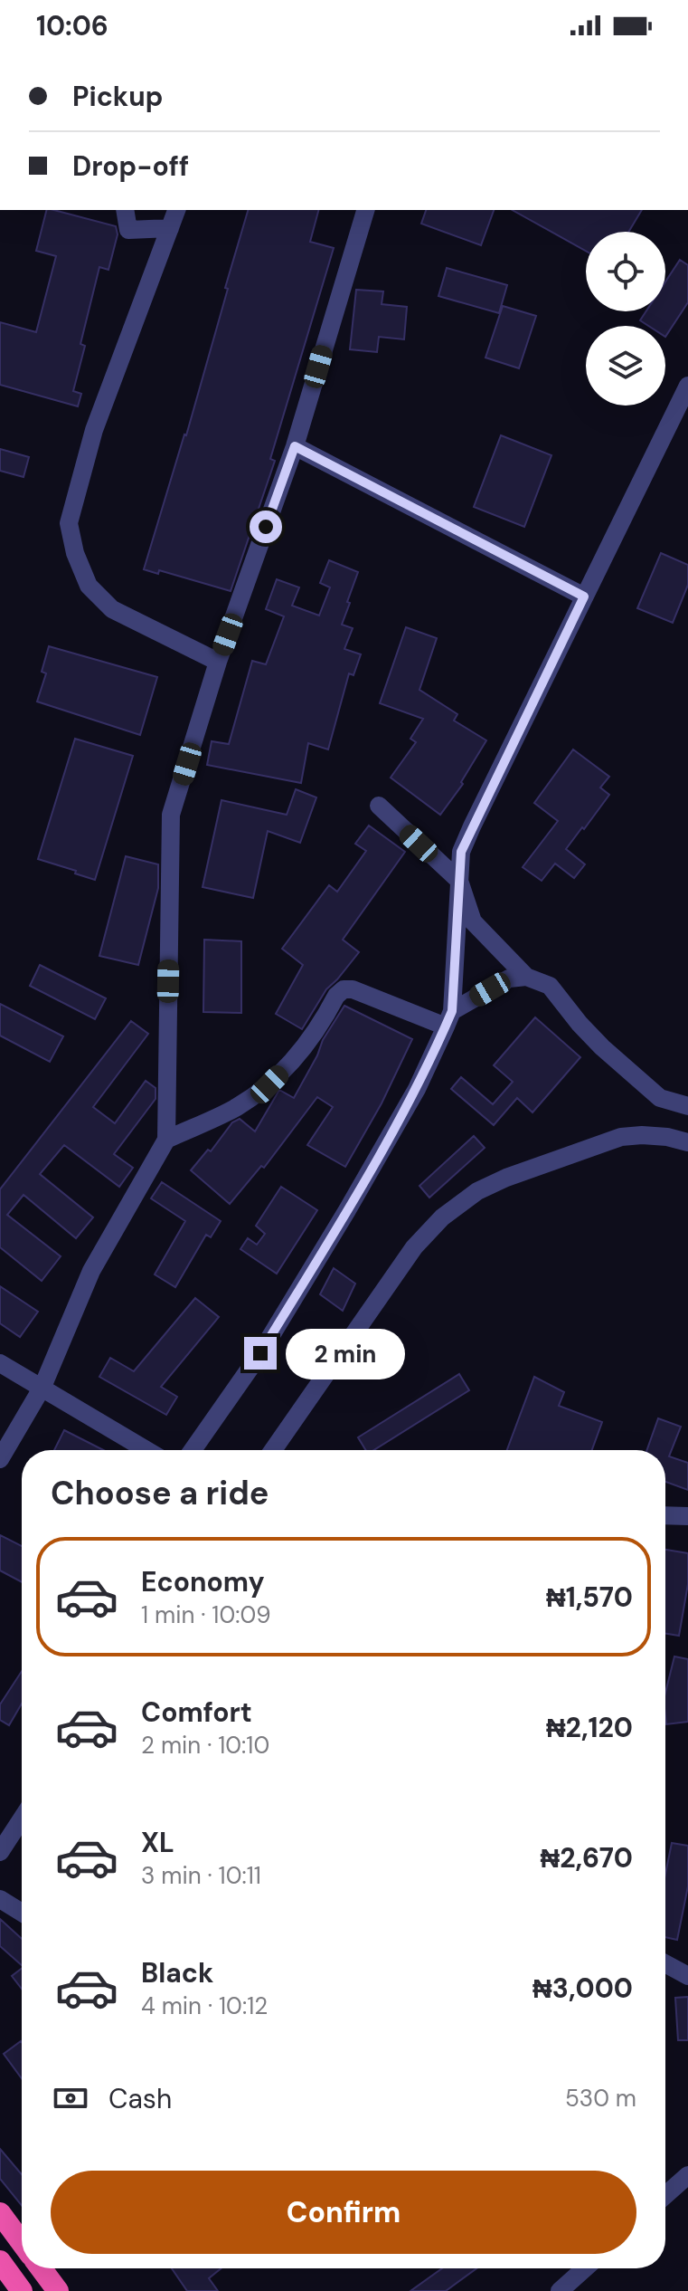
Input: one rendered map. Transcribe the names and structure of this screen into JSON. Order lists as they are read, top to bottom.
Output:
{
  "page": {
    "status": "10:06",
    "banner": ["Pickup", "Drop-off"],
    "bubble": "2 min",
    "heading": "Choose a ride",
    "list": [
      {
        "name": "Economy",
        "note": "1 min · 10:09",
        "value": "₦1,570"
      },
      {
        "name": "Comfort",
        "note": "2 min · 10:10",
        "value": "₦2,120"
      },
      {
        "name": "XL",
        "note": "3 min · 10:11",
        "value": "₦2,670"
      },
      {
        "name": "Black",
        "note": "4 min · 10:12",
        "value": "₦3,000"
      }
    ],
    "pay": ["Cash", "530 m"],
    "buttons": "Confirm"
  }
}
